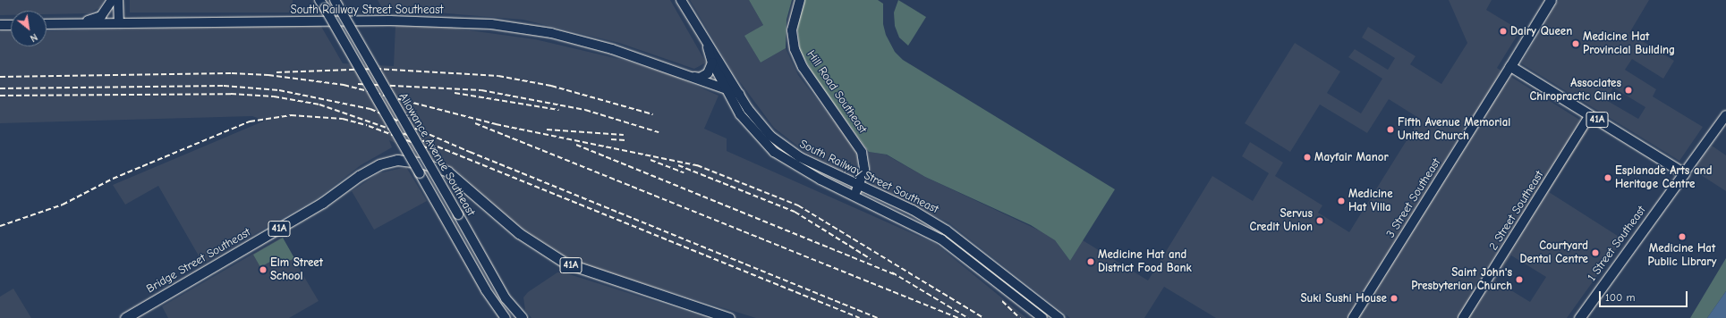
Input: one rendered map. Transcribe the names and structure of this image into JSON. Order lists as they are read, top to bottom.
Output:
{
  "streets": {
    "main road": [
      "South Railway Street Southeast",
      "Hill Road Southeast",
      "41A",
      "Allowance Avenue Southeast",
      "3 Street Southeast",
      "2 Street Southeast",
      "1 Street Southeast",
      "Bridge Street Southeast"
    ]
  },
  "crossings": [
    ["South Railway Street Southeast", "Hill Road Southeast"],
    ["41A", "3 Street Southeast"],
    ["41A", "2 Street Southeast"],
    ["41A", "1 Street Southeast"]
  ],
  "places": [
    "Dairy Queen",
    "Medicine Hat Provincial Building",
    "Associates Chiropractic Clinic",
    "Fifth Avenue Memorial United Church",
    "Mayfair Manor",
    "Esplanade Arts and Heritage Centre",
    "Medicine Hat Villa",
    "Servus Credit Union",
    "Medicine Hat Public Library",
    "Courtyard Dental Centre",
    "Medicine Hat and District Food Bank",
    "Elm Street School",
    "Saint John's Presbyterian Church",
    "Suki Sushi House"
  ],
  "scale_bar": "100 m",
  "north": "bottom right"
}
